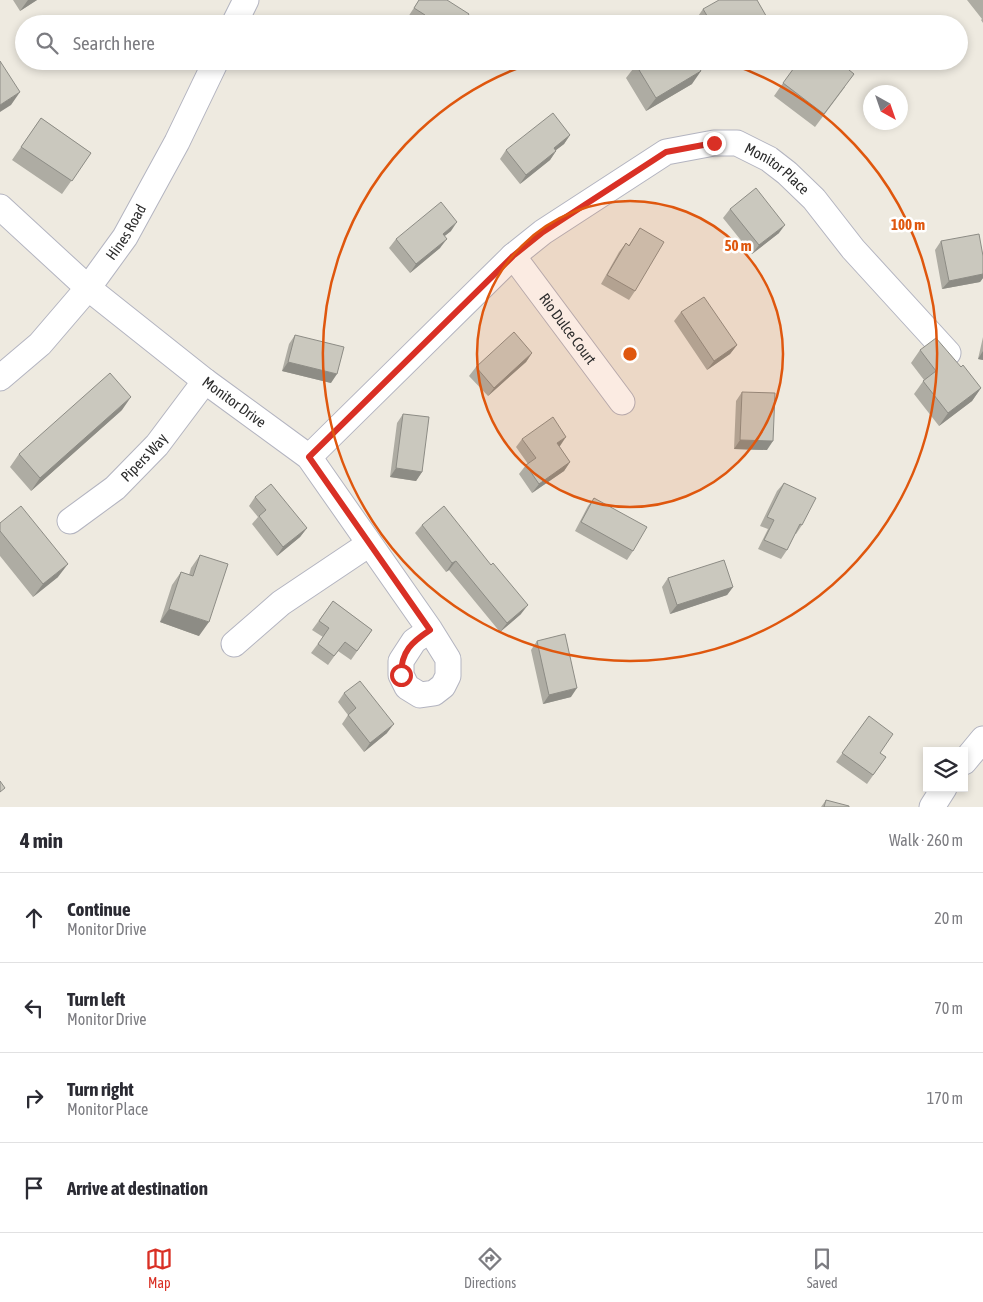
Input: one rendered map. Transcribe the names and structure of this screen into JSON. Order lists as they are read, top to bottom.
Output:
{
  "streets": {
    "street": [
      "Monitor Place",
      "Hines Road",
      "Rio Dulce Court",
      "Monitor Drive",
      "Pipers Way"
    ]
  },
  "crossings": [
    ["Monitor Place", "Rio Dulce Court"],
    ["Monitor Place", "Monitor Drive"],
    ["Hines Road", "Monitor Drive"],
    ["Monitor Drive", "Pipers Way"]
  ],
  "north": "bottom right",
  "page": {
    "search": "Search here",
    "heading": ["4 min", "Walk · 260 m"],
    "list": [
      ["Continue", "Monitor Drive", "20 m"],
      ["Turn left", "Monitor Drive", "70 m"],
      ["Turn right", "Monitor Place", "170 m"],
      "Arrive at destination"
    ],
    "nav": ["Map", "Directions", "Saved"]
  },
  "rings": ["100 m", "50 m"]
}
